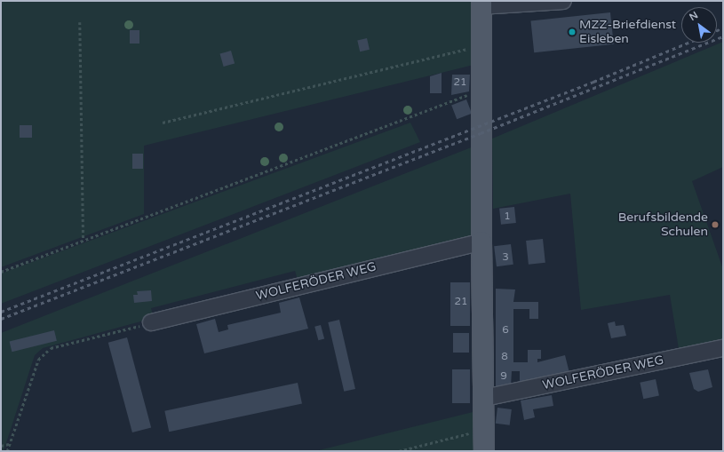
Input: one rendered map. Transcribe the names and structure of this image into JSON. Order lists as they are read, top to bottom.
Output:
{
  "streets": {
    "street": ["WOLFERÖDER WEG"]
  },
  "places": ["MZZ-Briefdienst Eisleben", "Berufsbildende Schulen"],
  "house_numbers": [
    "21",
    "1",
    "3",
    "21",
    "6",
    "8",
    "9"
  ],
  "north": "top left"
}
